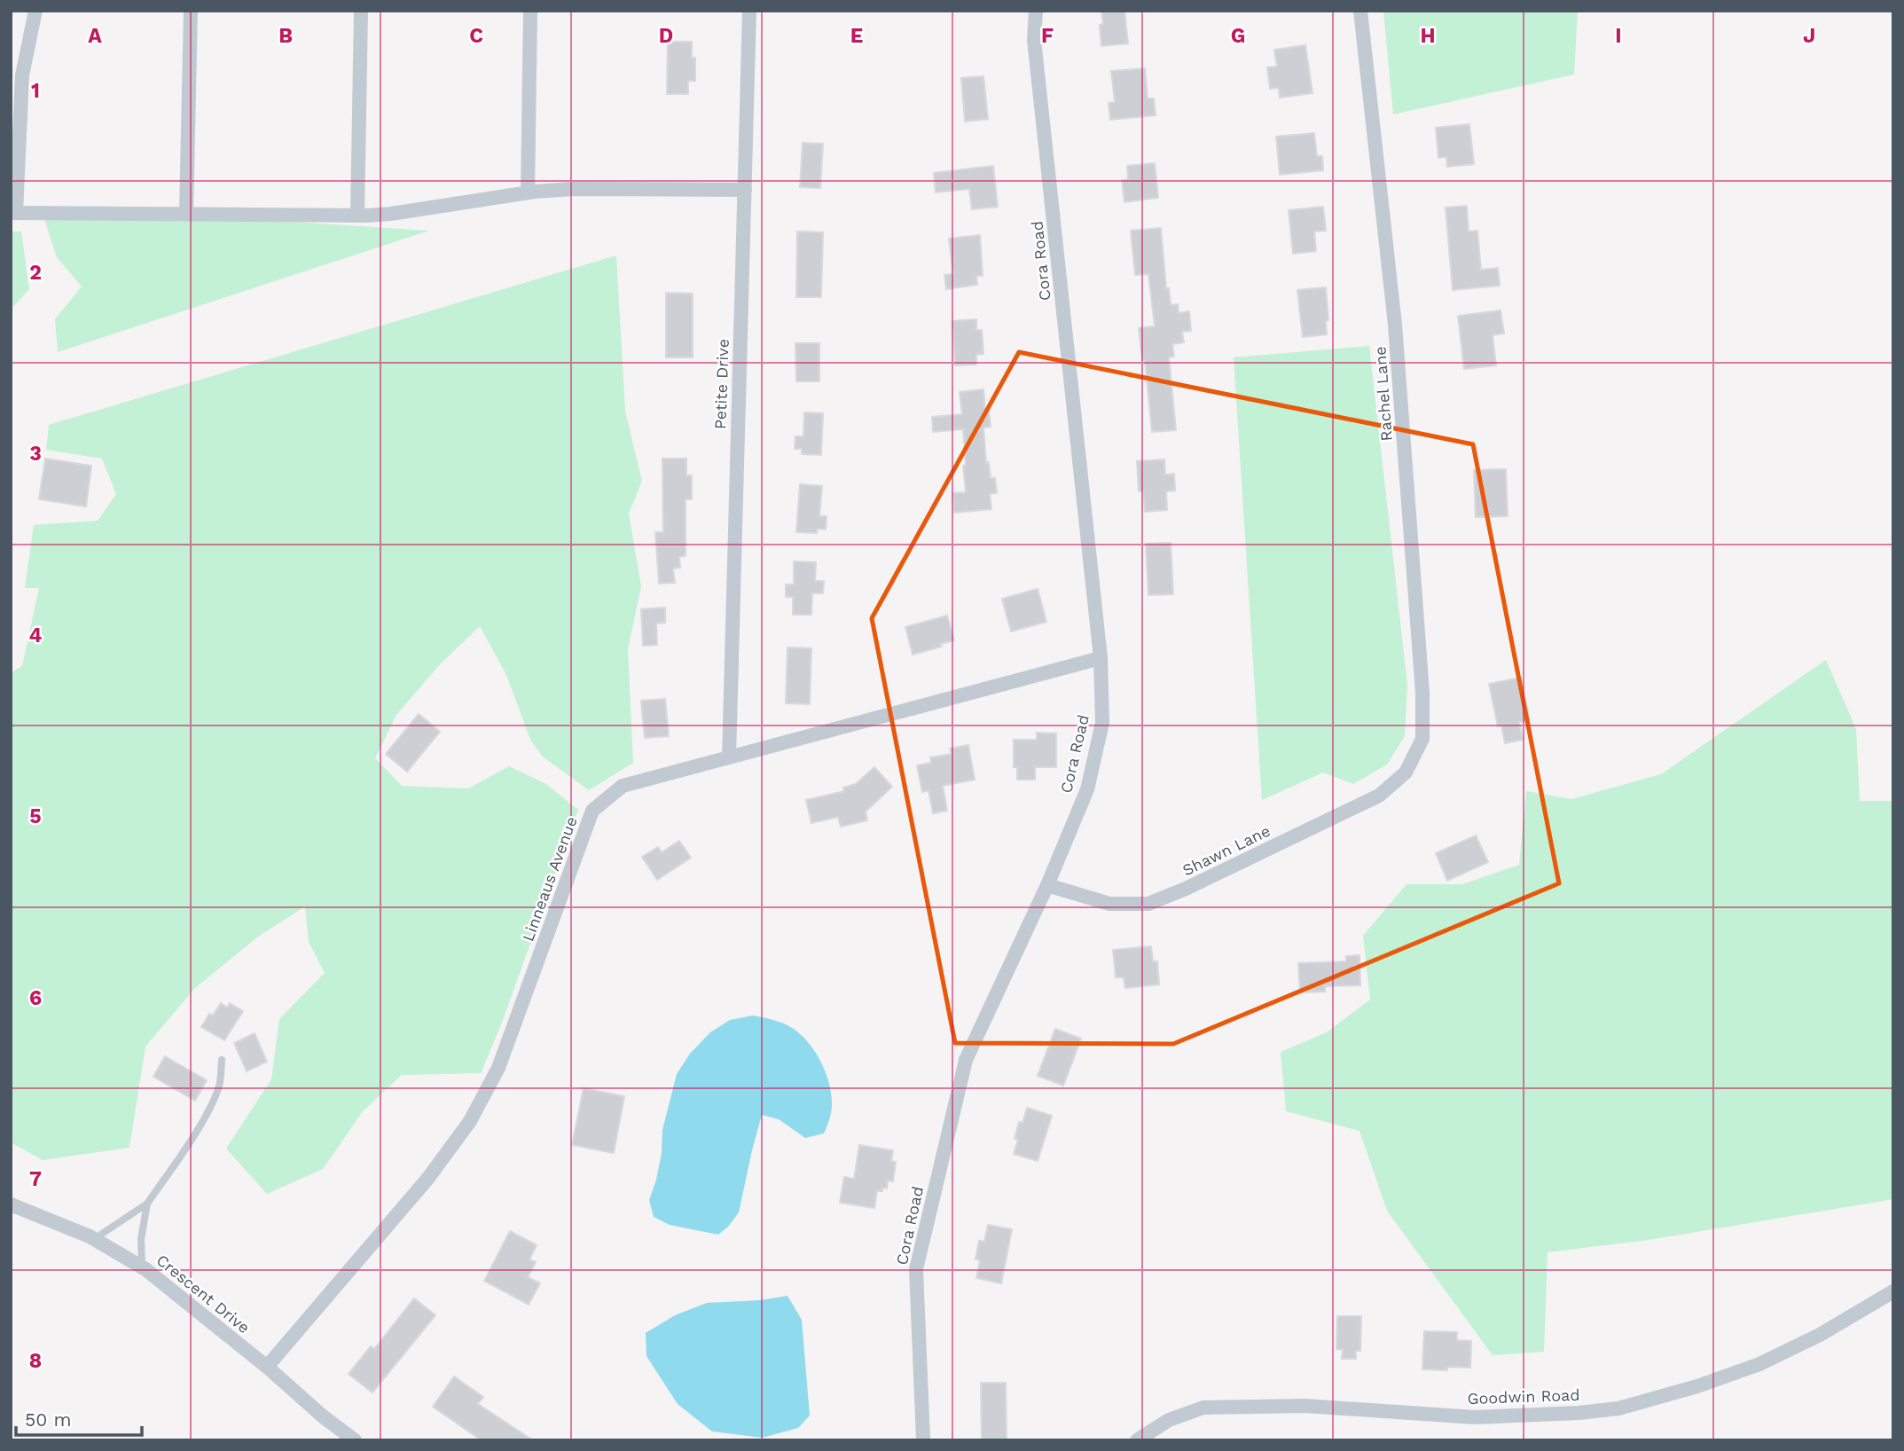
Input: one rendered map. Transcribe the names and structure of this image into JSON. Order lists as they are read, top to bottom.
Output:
{
  "streets": {
    "street": [
      "Cora Road",
      "Petite Drive",
      "Rachel Lane",
      "Shawn Lane",
      "Linneaus Avenue",
      "Crescent Drive",
      "Goodwin Road"
    ]
  },
  "crossings": [
    ["Cora Road", "Shawn Lane"],
    ["Cora Road", "Linneaus Avenue"],
    ["Petite Drive", "Linneaus Avenue"],
    ["Rachel Lane", "Shawn Lane"],
    ["Linneaus Avenue", "Crescent Drive"]
  ],
  "scale_bar": "50 m",
  "grid": {
    "columns": [
      "A",
      "B",
      "C",
      "D",
      "E",
      "F",
      "G",
      "H",
      "I",
      "J"
    ],
    "rows": [
      "1",
      "2",
      "3",
      "4",
      "5",
      "6",
      "7",
      "8"
    ]
  }
}
